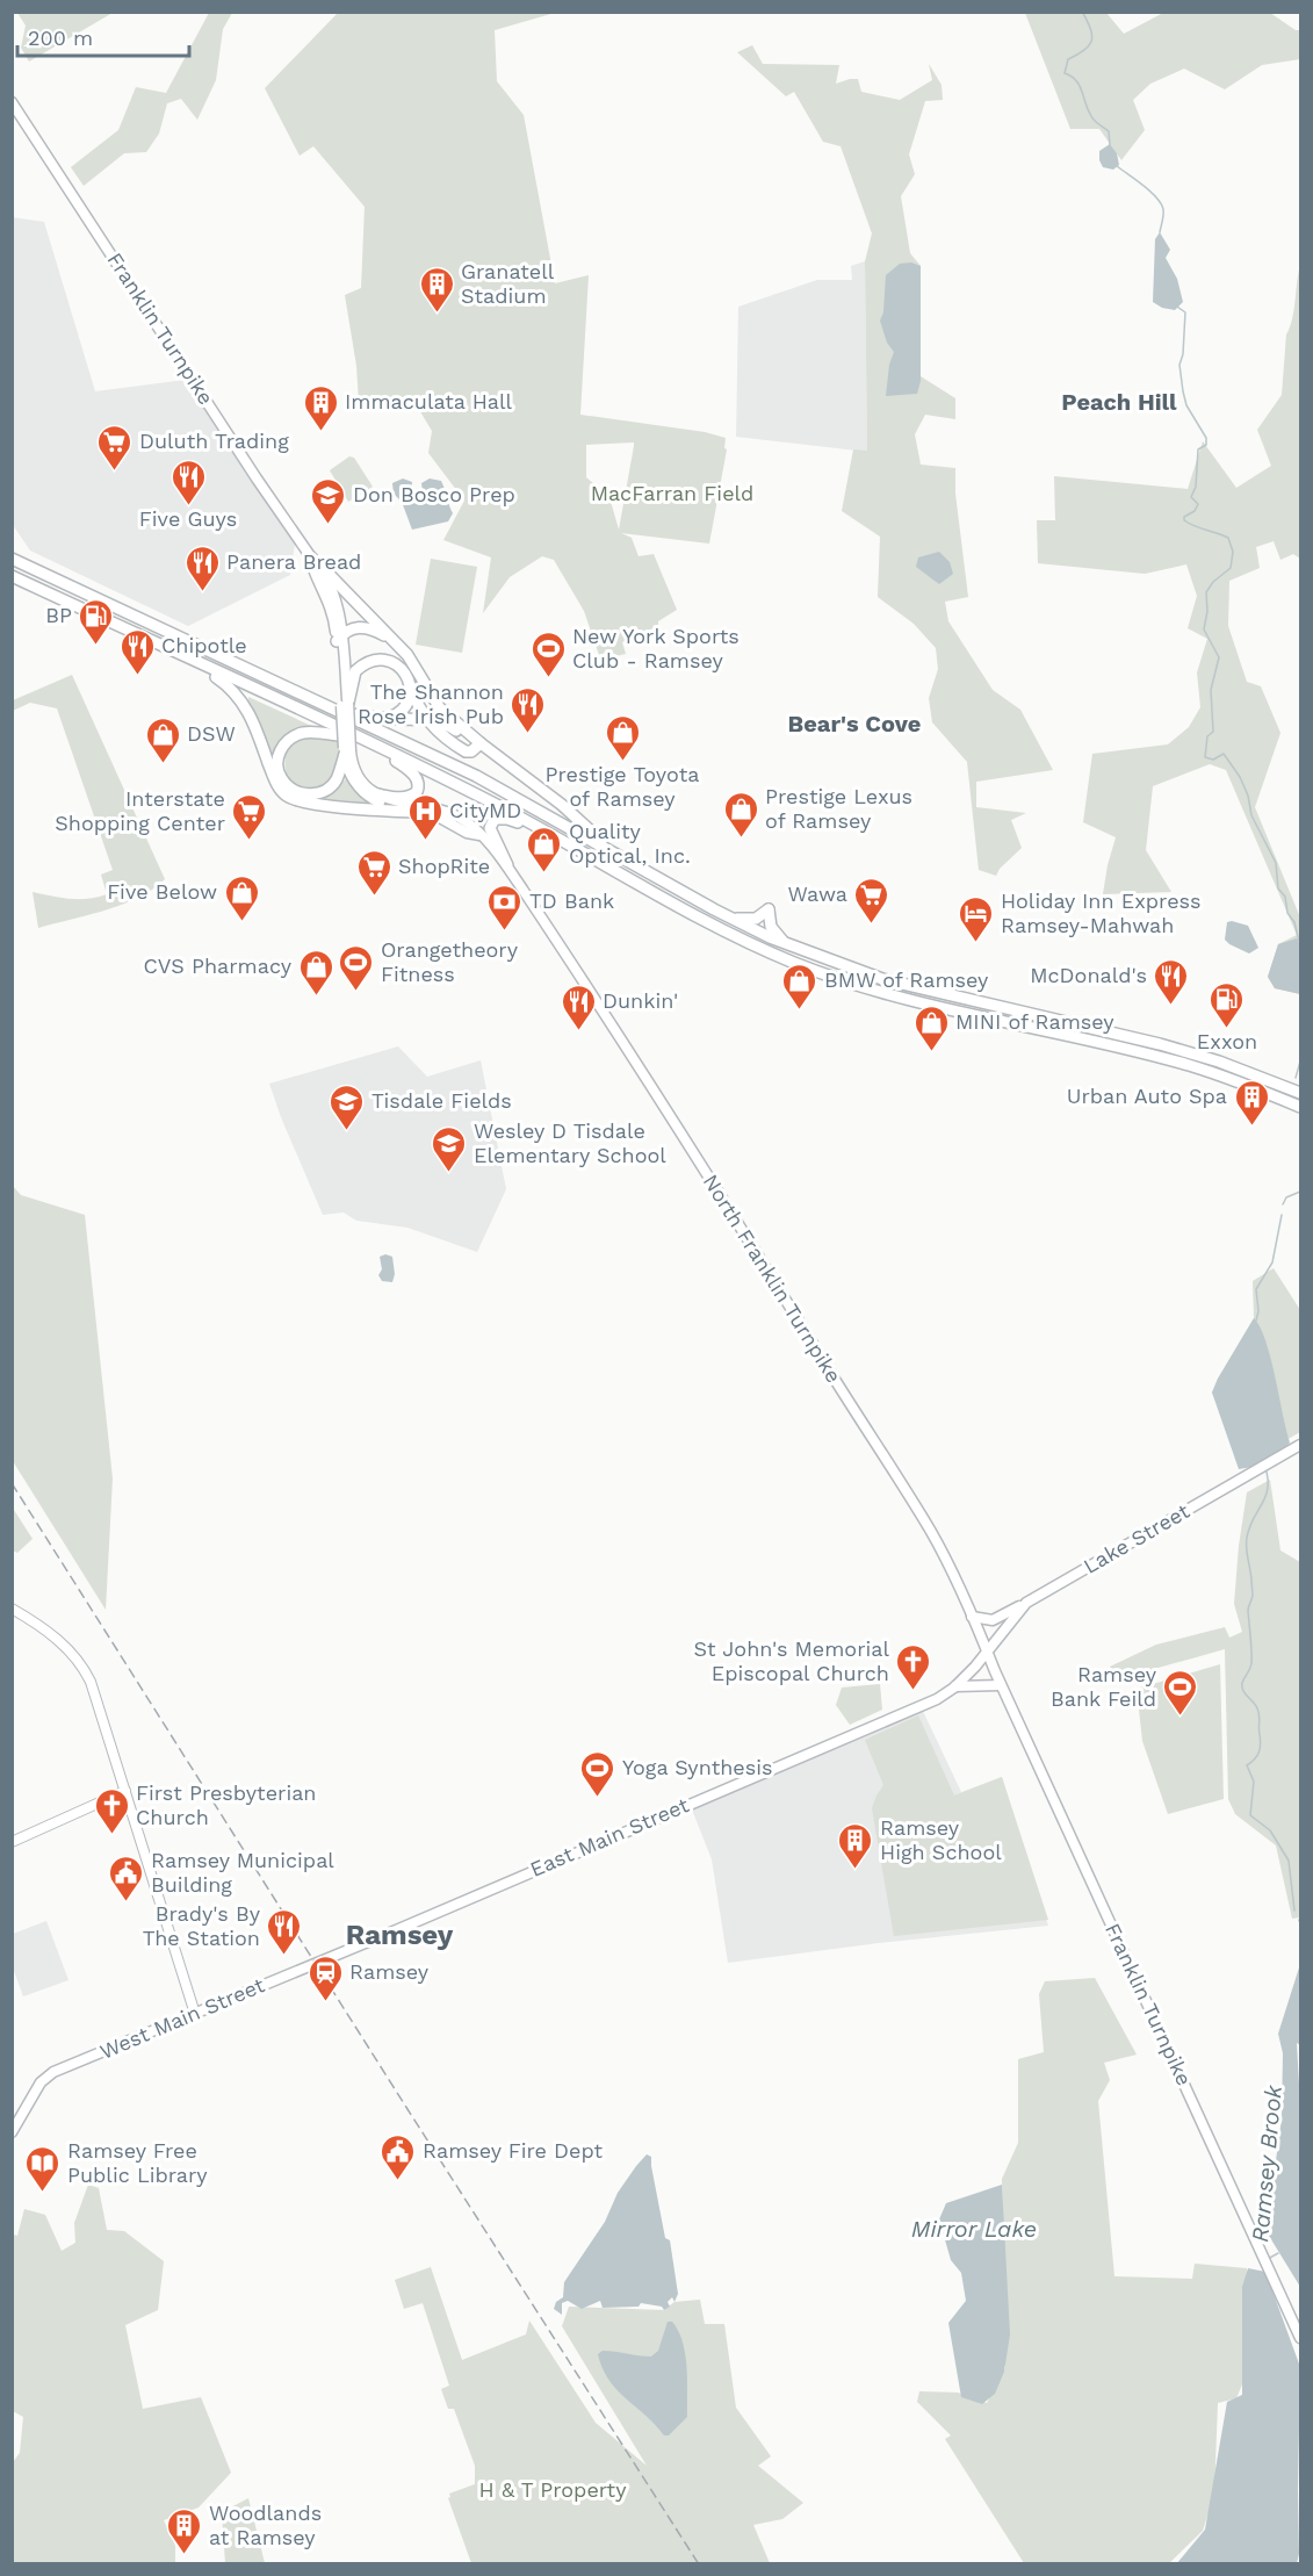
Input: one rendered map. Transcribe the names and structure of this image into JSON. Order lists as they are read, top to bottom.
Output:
{
  "streets": {
    "main road": [
      "Franklin Turnpike",
      "North Franklin Turnpike",
      "Lake Street",
      "East Main Street",
      "West Main Street"
    ]
  },
  "crossings": [
    ["Franklin Turnpike", "North Franklin Turnpike"],
    ["North Franklin Turnpike", "Lake Street"],
    ["Lake Street", "East Main Street"],
    ["East Main Street", "West Main Street"]
  ],
  "districts": ["Peach Hill", "Bear's Cove", "Ramsey"],
  "water": ["Ramsey Brook", "Mirror Lake"],
  "parks": ["MacFarran Field", "H & T Property"],
  "places": {
    "building": [
      "Granatell Stadium",
      "Immaculata Hall",
      "Urban Auto Spa",
      "Ramsey High School",
      "Woodlands at Ramsey"
    ],
    "supermarket": [
      "Duluth Trading",
      "Interstate Shopping Center",
      "ShopRite",
      "Wawa"
    ],
    "restaurant": [
      "Five Guys",
      "Panera Bread",
      "Chipotle",
      "The Shannon Rose Irish Pub",
      "McDonald's",
      "Dunkin'",
      "Brady's By The Station"
    ],
    "school or university": ["Don Bosco Prep", "Tisdale Fields", "Wesley D Tisdale Elementary School"],
    "fuel station": ["BP", "Exxon"],
    "sports": [
      "New York Sports Club - Ramsey",
      "Orangetheory Fitness",
      "Ramsey Bank Feild",
      "Yoga Synthesis"
    ],
    "shop": [
      "Prestige Toyota of Ramsey",
      "DSW",
      "Prestige Lexus of Ramsey",
      "Quality Optical, Inc.",
      "Five Below",
      "CVS Pharmacy",
      "BMW of Ramsey",
      "MINI of Ramsey"
    ],
    "hospital": ["CityMD"],
    "bank": ["TD Bank"],
    "hotel": ["Holiday Inn Express Ramsey-Mahwah"],
    "church": ["St John's Memorial Episcopal Church", "First Presbyterian Church"],
    "public building": ["Ramsey Municipal Building", "Ramsey Fire Dept"],
    "station": ["Ramsey"],
    "library": ["Ramsey Free Public Library"]
  },
  "scale_bar": "200 m"
}
